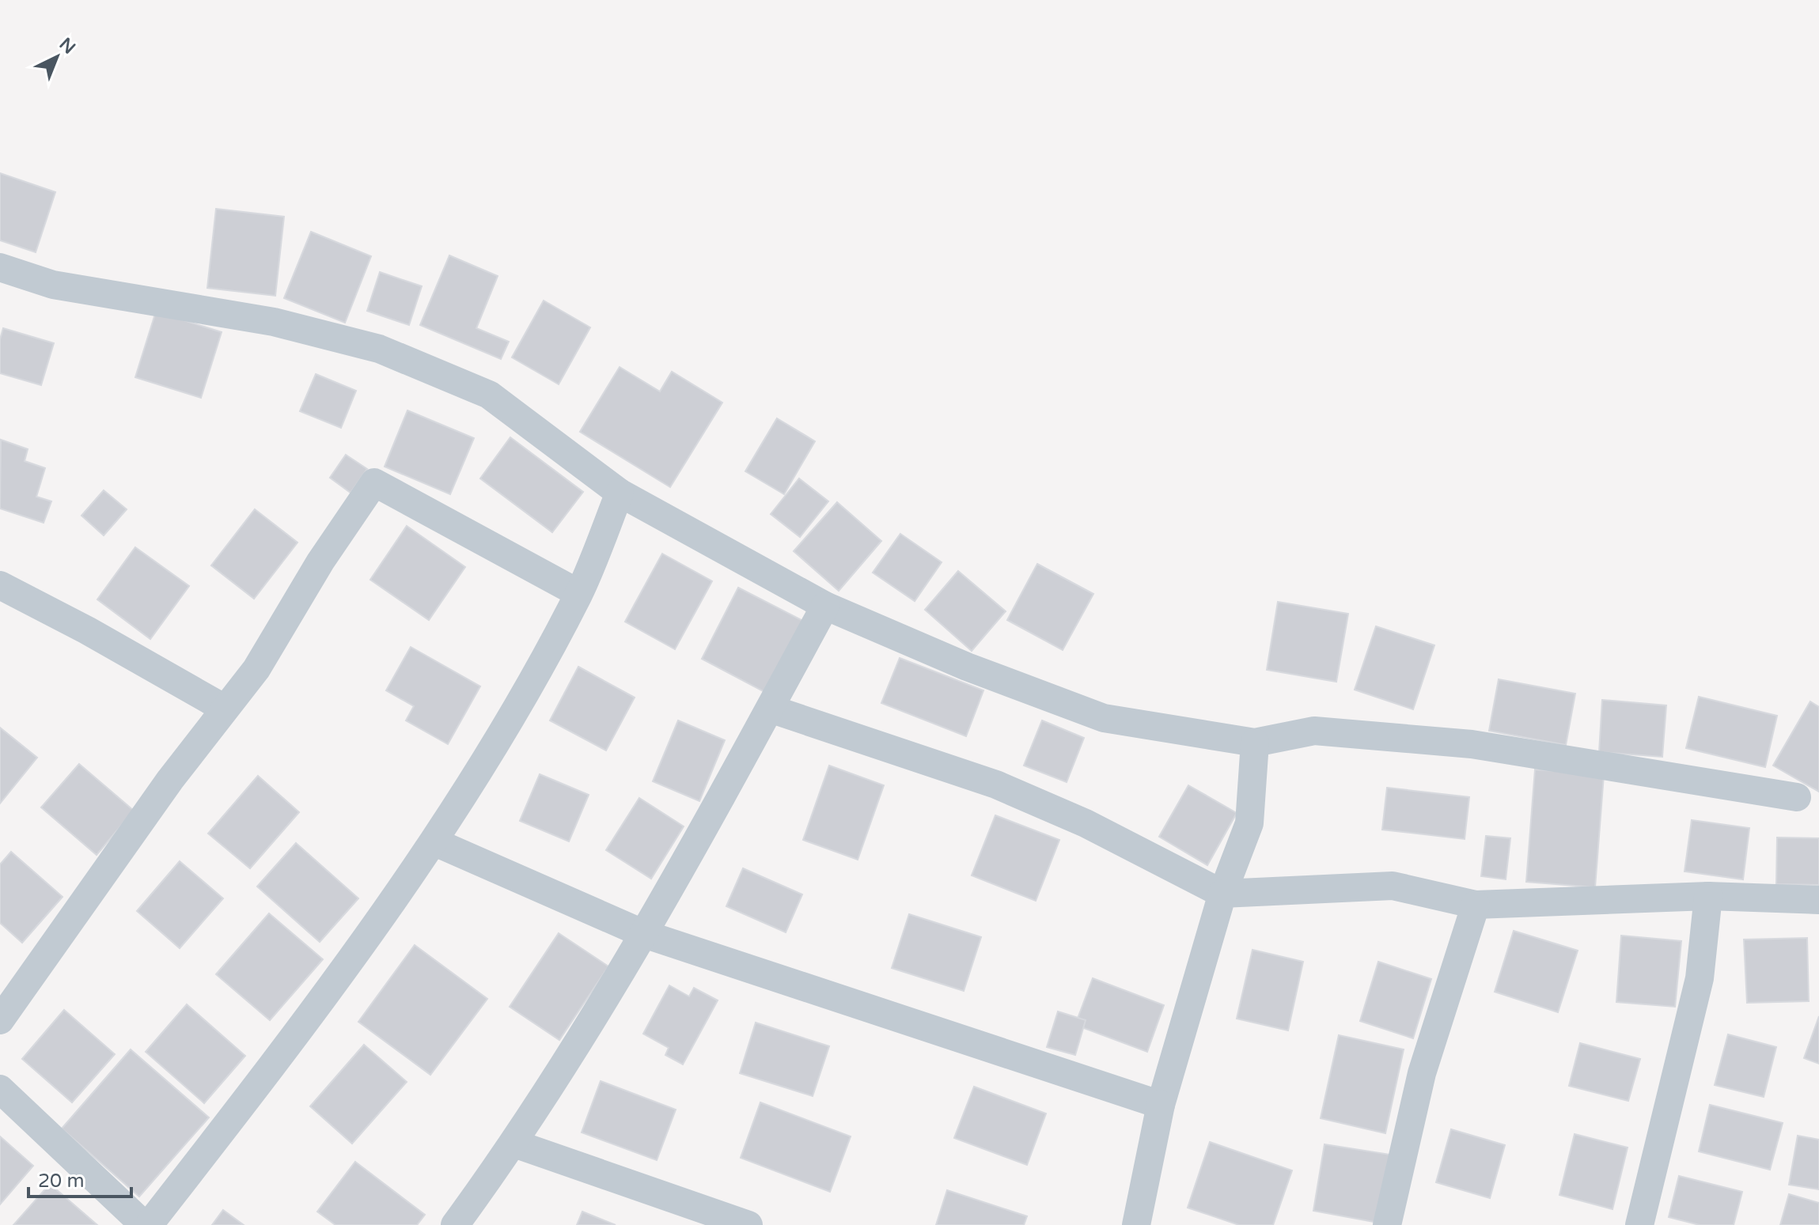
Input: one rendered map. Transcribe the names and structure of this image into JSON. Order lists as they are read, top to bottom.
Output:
{
  "scale_bar": "20 m",
  "north": "top right"
}
